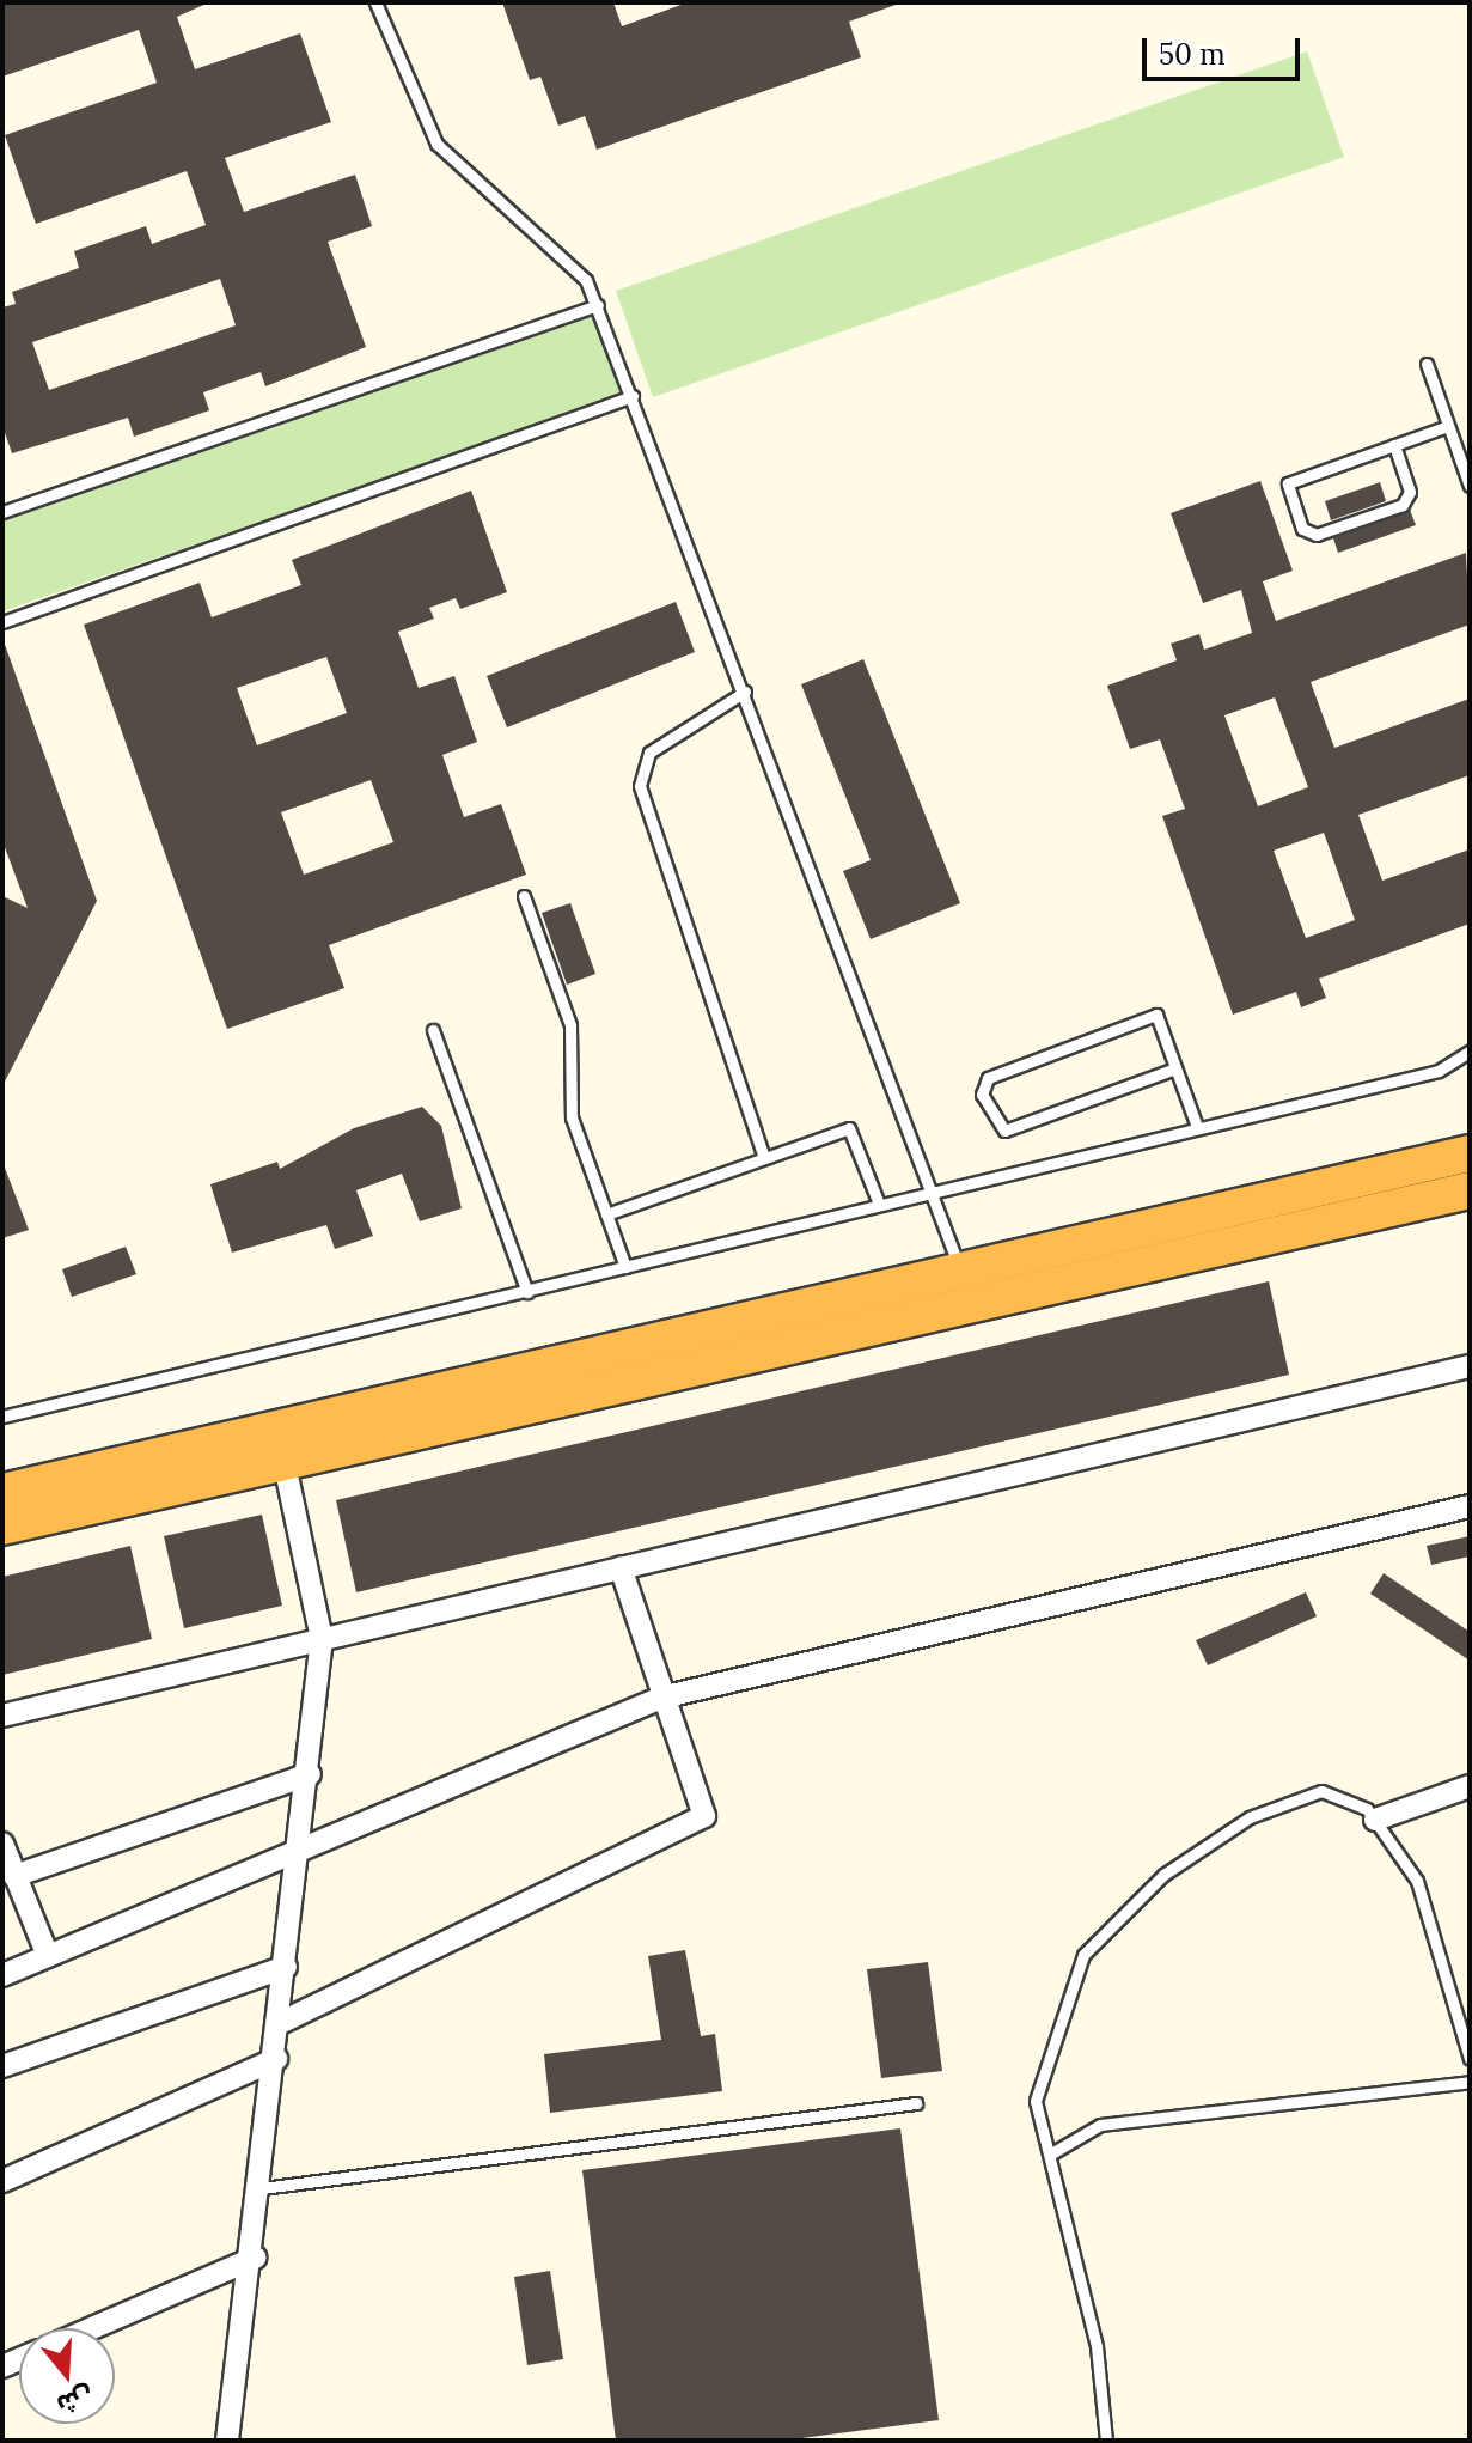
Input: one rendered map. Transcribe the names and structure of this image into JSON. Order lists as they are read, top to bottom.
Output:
{
  "scale_bar": "50 m",
  "north": "bottom"
}
